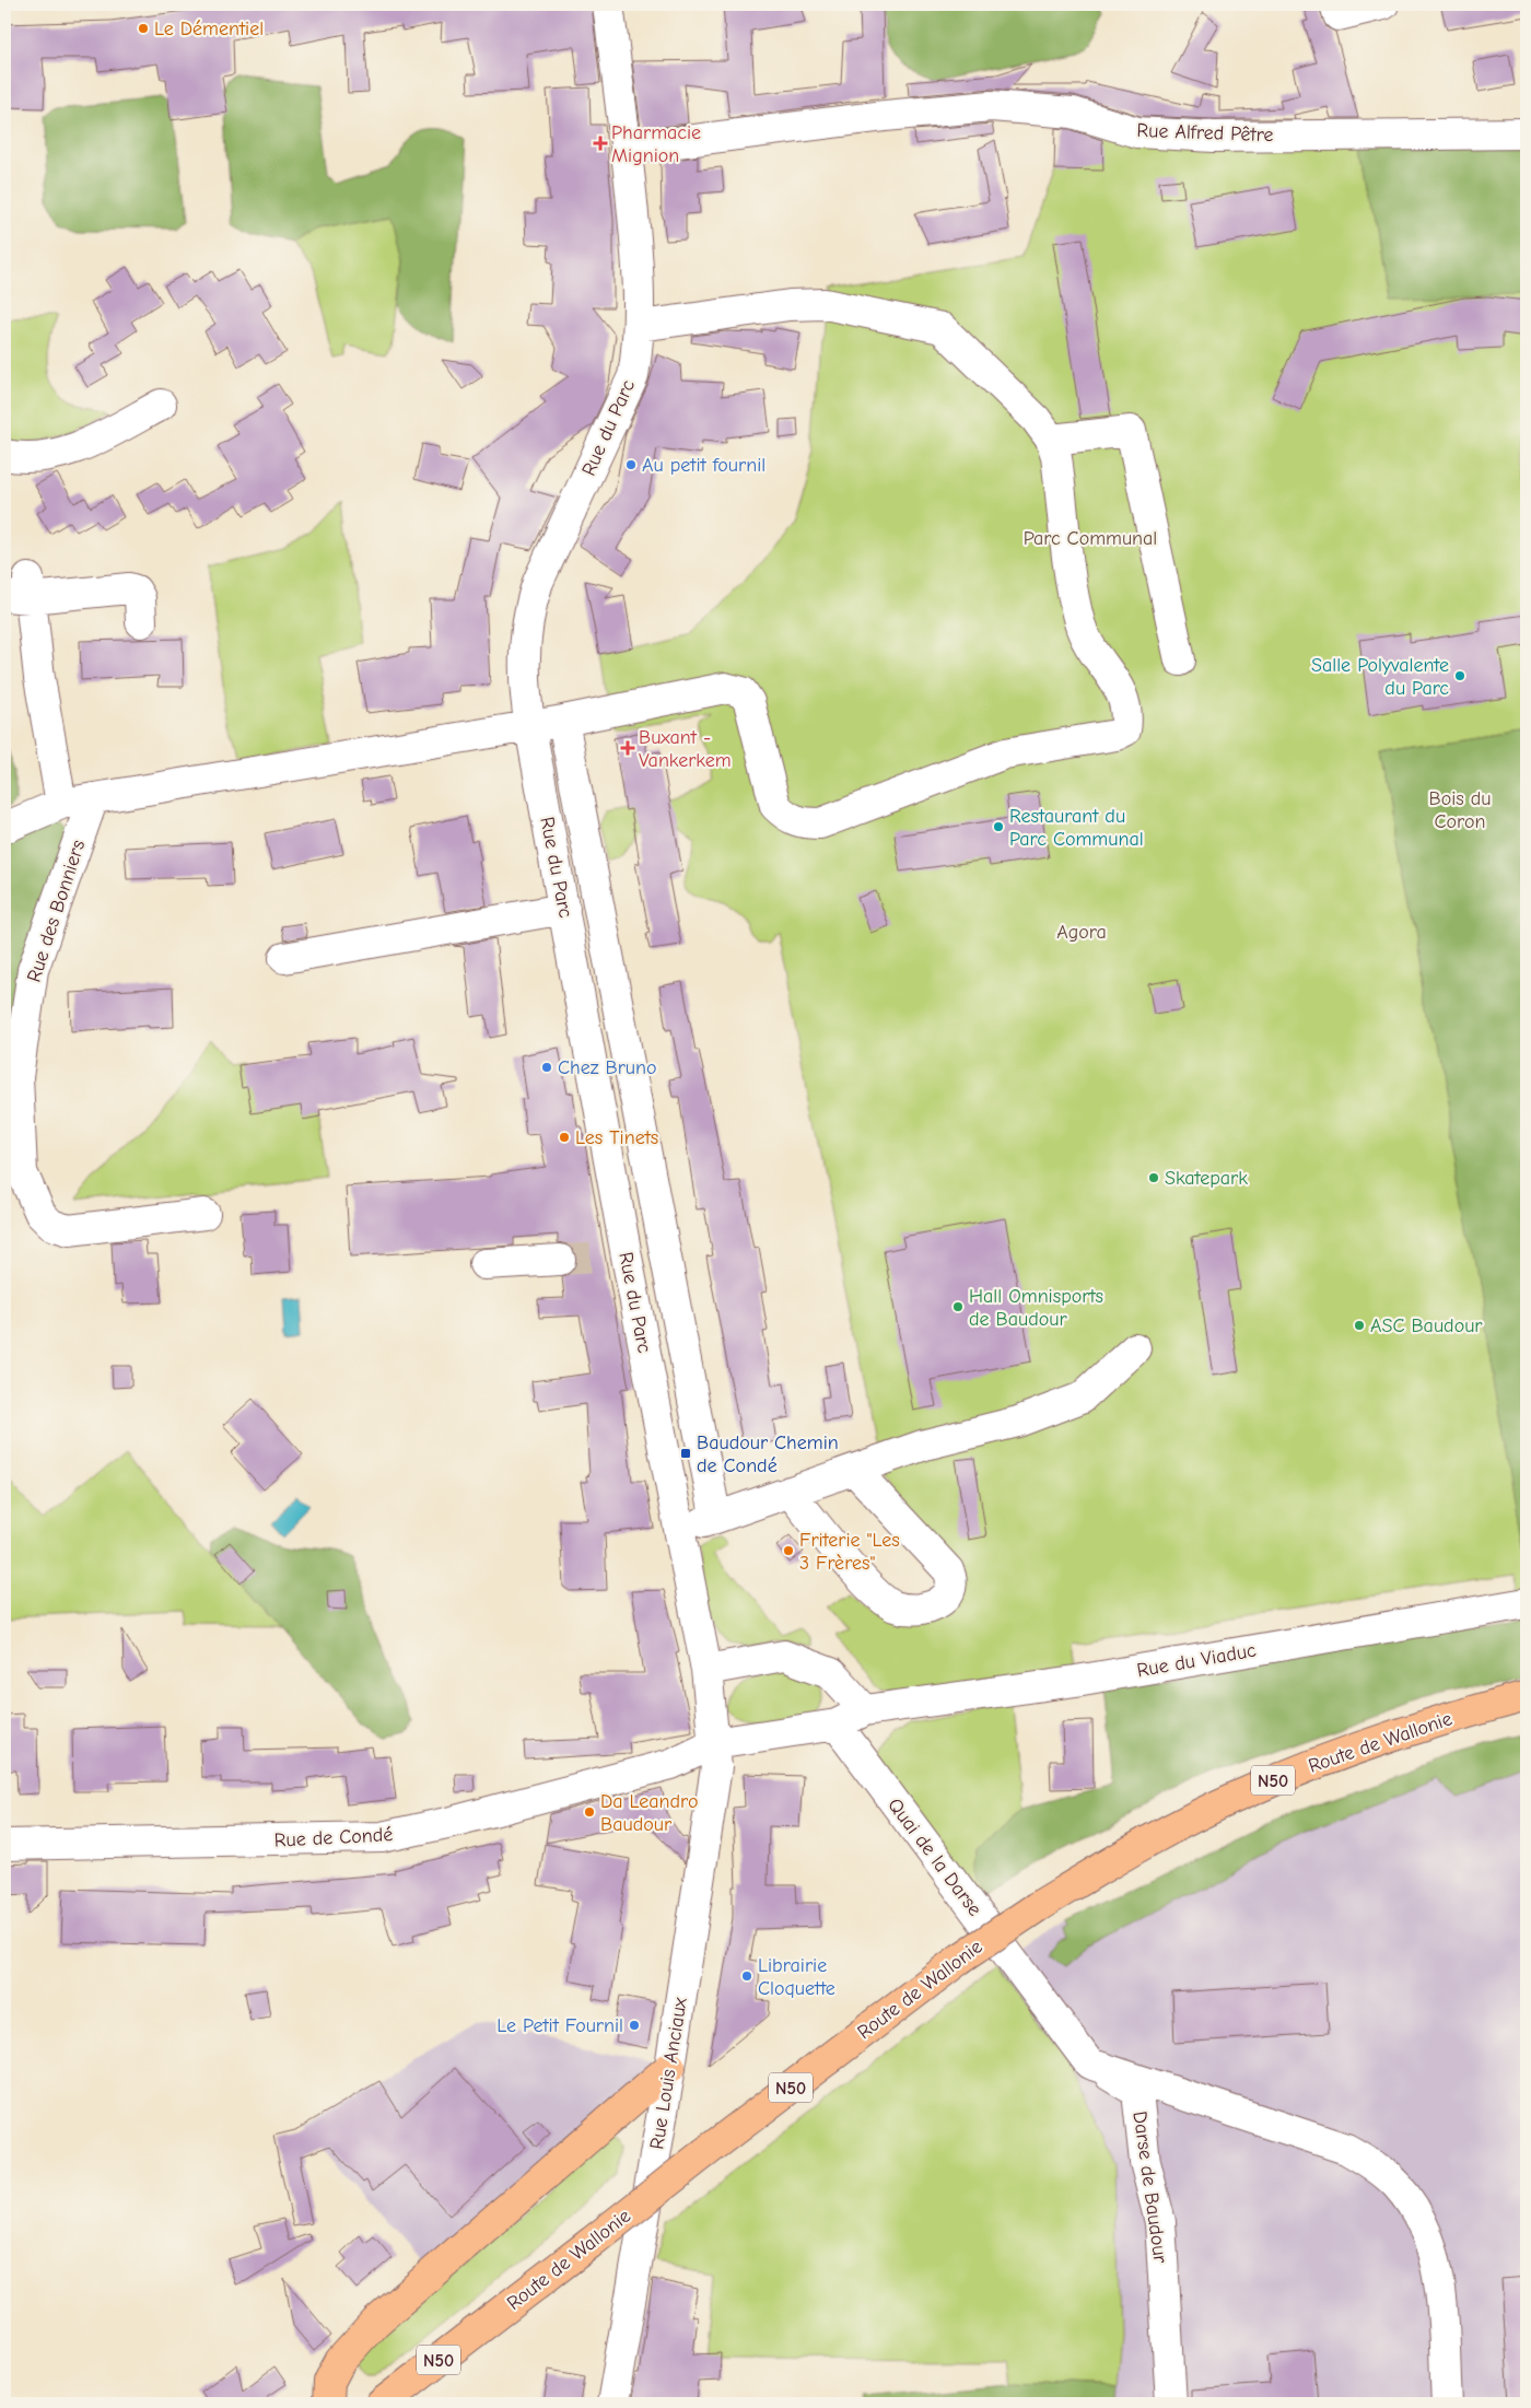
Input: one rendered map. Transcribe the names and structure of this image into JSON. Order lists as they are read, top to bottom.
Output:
{
  "streets": {
    "main road": ["Route de Wallonie", "N50"],
    "street": [
      "Rue Alfred Pêtre",
      "Rue du Parc",
      "Rue des Bonniers",
      "Rue du Viaduc",
      "Rue de Condé",
      "Quai de la Darse",
      "Rue Louis Anciaux",
      "Darse de Baudour"
    ]
  },
  "crossings": [
    ["Rue Alfred Pêtre", "Rue du Parc"],
    ["Rue du Parc", "Rue du Viaduc"],
    ["Rue du Parc", "Rue de Condé"],
    ["Rue du Parc", "Rue Louis Anciaux"],
    ["Rue du Viaduc", "Rue de Condé"],
    ["Rue du Viaduc", "Quai de la Darse"],
    ["Rue du Viaduc", "Rue Louis Anciaux"],
    ["Rue de Condé", "Rue Louis Anciaux"],
    ["Quai de la Darse", "Darse de Baudour"]
  ],
  "parks": ["Parc Communal", "Bois du Coron", "Agora"],
  "places": {
    "other": [
      "Le Démentiel",
      "Au petit fournil",
      "Salle Polyvalente du Parc",
      "Restaurant du Parc Communal",
      "Chez Bruno",
      "Les Tinets",
      "Skatepark",
      "Hall Omnisports de Baudour",
      "ASC Baudour",
      "Friterie \"Les 3 Frères\"",
      "Da Leandro Baudour",
      "Librairie Cloquette",
      "Le Petit Fournil"
    ],
    "health": ["Pharmacie Mignion", "Buxant - Vankerkem"],
    "transit": ["Baudour Chemin de Condé"]
  }
}
